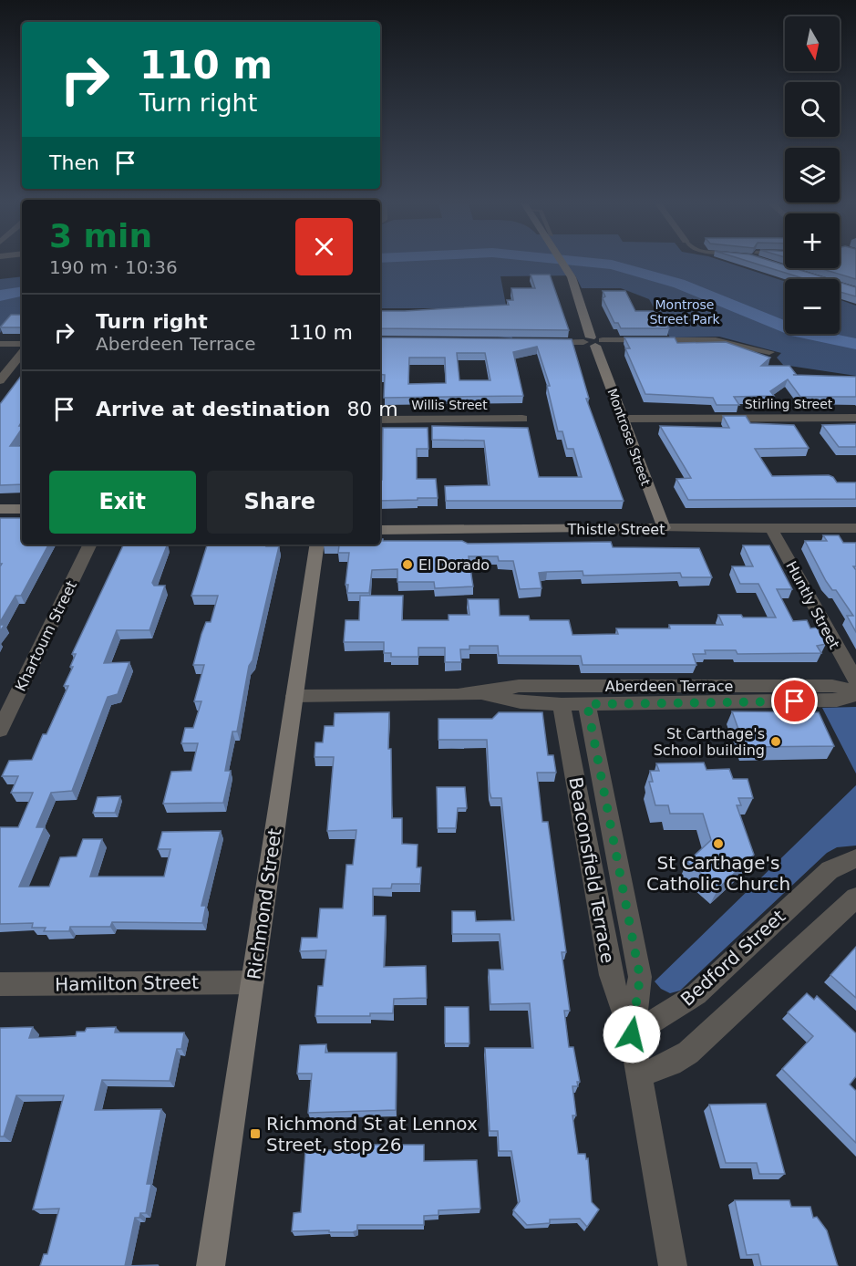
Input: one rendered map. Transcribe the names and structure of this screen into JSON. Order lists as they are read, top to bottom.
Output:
{
  "streets": {
    "street": [
      "Stirling Street",
      "Willis Street",
      "Montrose Street",
      "Thistle Street",
      "Huntly Street",
      "Khartoum Street",
      "Aberdeen Terrace",
      "Beaconsfield Terrace",
      "Richmond Street",
      "Bedford Street",
      "Hamilton Street"
    ]
  },
  "crossings": [
    ["Stirling Street", "Montrose Street"],
    ["Montrose Street", "Thistle Street"],
    ["Thistle Street", "Huntly Street"],
    ["Aberdeen Terrace", "Beaconsfield Terrace"],
    ["Aberdeen Terrace", "Richmond Street"],
    ["Beaconsfield Terrace", "Bedford Street"],
    ["Richmond Street", "Hamilton Street"]
  ],
  "parks": ["Montrose Street Park"],
  "places": {
    "other": ["El Dorado", "St Carthage's School building", "St Carthage's Catholic Church"],
    "transit": ["Richmond St at Lennox Street, stop 26"]
  },
  "north": "bottom",
  "page": {
    "map_buttons": ["+", "−"],
    "turn": ["110 m", "Turn right"],
    "then": "Then",
    "heading": ["3 min", "190 m · 10:36"],
    "list": [
      {
        "name": "Turn right",
        "note": "Aberdeen Terrace",
        "value": "110 m"
      },
      {
        "name": "Arrive at destination",
        "value": "80 m"
      }
    ],
    "buttons": ["Exit", "Share"]
  }
}
